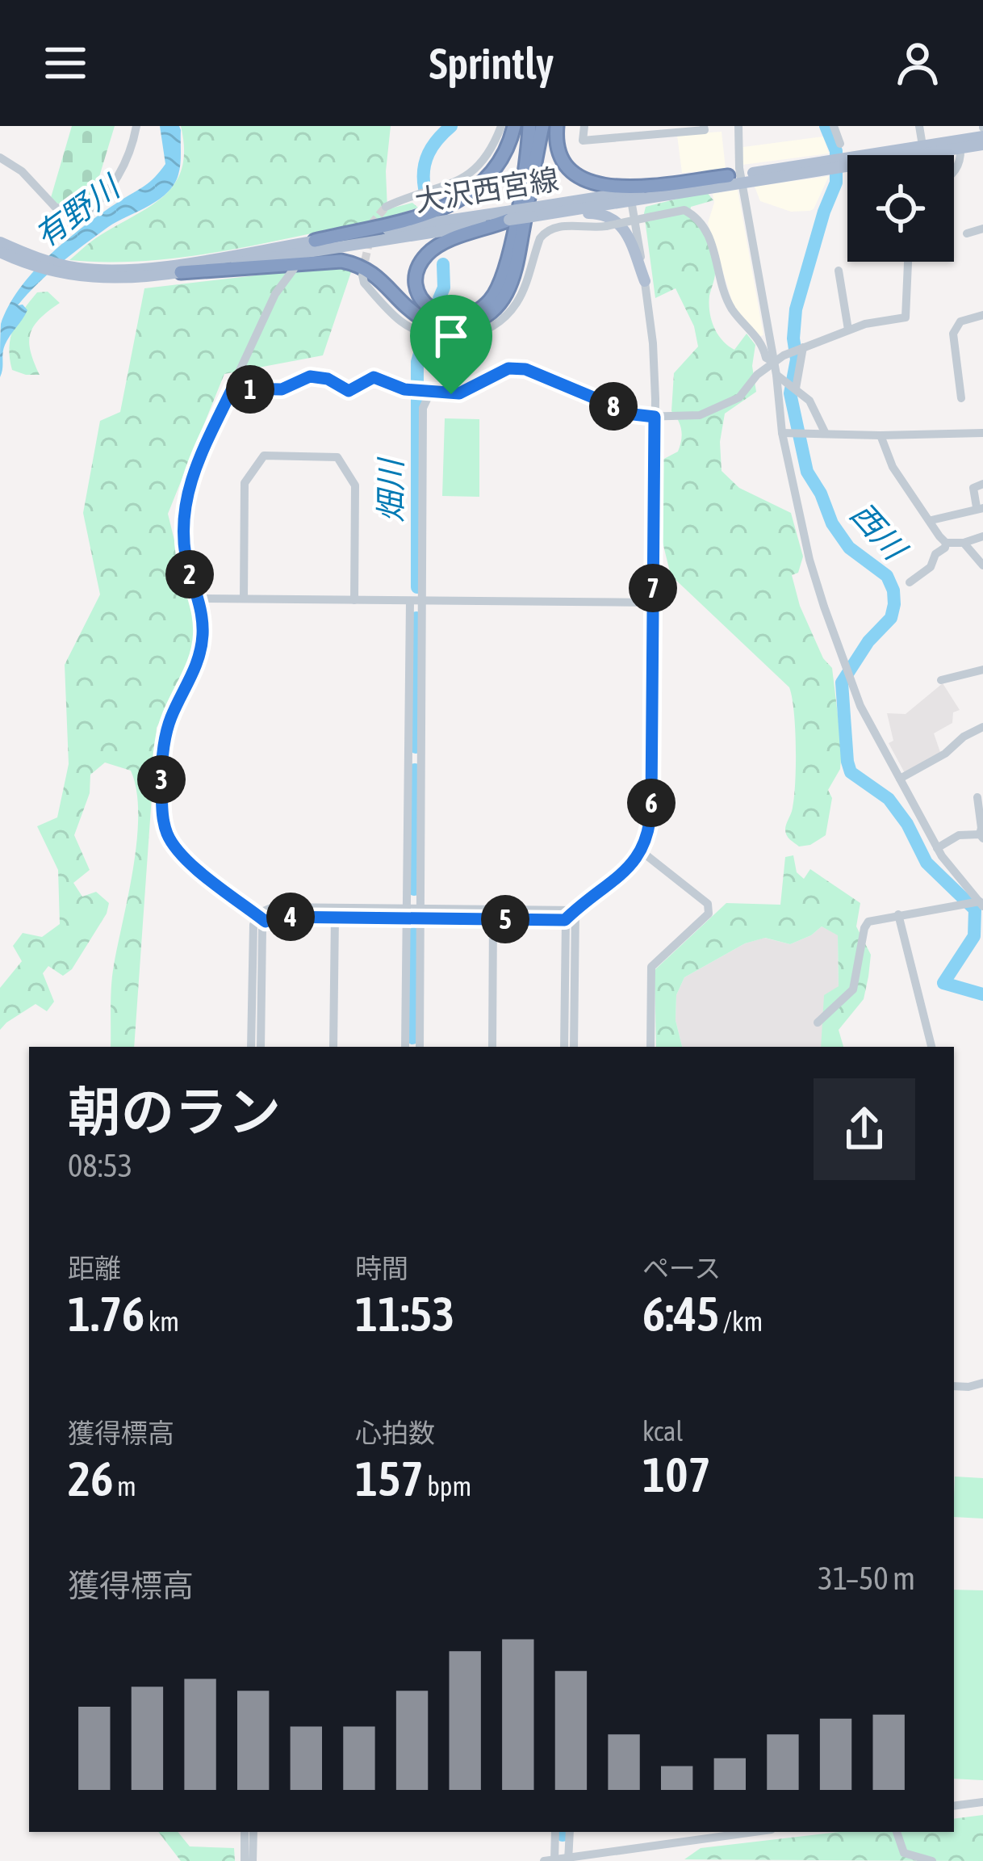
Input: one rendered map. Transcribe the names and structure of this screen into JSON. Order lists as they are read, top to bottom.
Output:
{
  "streets": {
    "main road": ["大沢西宮線"]
  },
  "water": ["有野川", "畑川", "西川"],
  "page": {
    "header": "Sprintly",
    "pins": [
      "1",
      "8",
      "2",
      "7",
      "3",
      "6",
      "4",
      "5"
    ],
    "heading": ["朝のラン", "08:53"],
    "stats": [
      ["距離", "1.76 km"],
      ["時間", "11:53"],
      ["ペース", "6:45 /km"],
      ["獲得標高", "26 m"],
      ["心拍数", "157 bpm"],
      ["kcal", "107"]
    ],
    "chart": ["獲得標高", "31–50 m"]
  }
}
